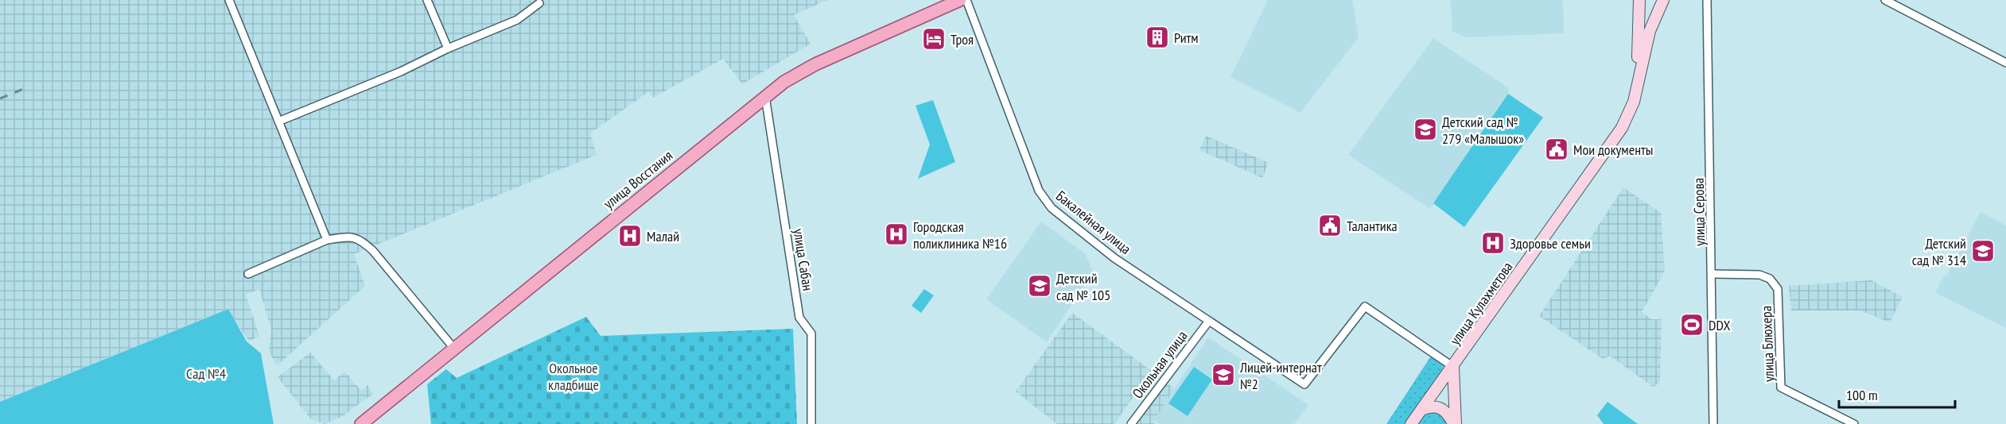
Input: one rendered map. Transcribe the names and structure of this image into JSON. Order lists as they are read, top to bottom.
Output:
{
  "streets": {
    "main road": ["улица Восстания", "улица Кулахметова"],
    "street": [
      "улица Серова",
      "Бакалейная улица",
      "улица Сабан",
      "улица Блюхера",
      "Окольная улица"
    ]
  },
  "crossings": [
    ["улица Восстания", "улица Сабан"],
    ["улица Серова", "улица Блюхера"],
    ["Бакалейная улица", "улица Кулахметова"],
    ["Бакалейная улица", "Окольная улица"]
  ],
  "parks": ["Окольное кладбище", "Сад №4"],
  "places": {
    "building": ["Ритм"],
    "hotel": ["Троя"],
    "school or university": [
      "Детский сад № 279 «Малышок»",
      "Детский сад № 314",
      "Детский сад № 105",
      "Лицей-интернат №2"
    ],
    "public building": ["Мои документы", "Талантика"],
    "hospital": ["Городская поликлиника №16", "Малай", "Здоровье семьи"],
    "sports": ["DDX"]
  },
  "scale_bar": "100 m"
}
